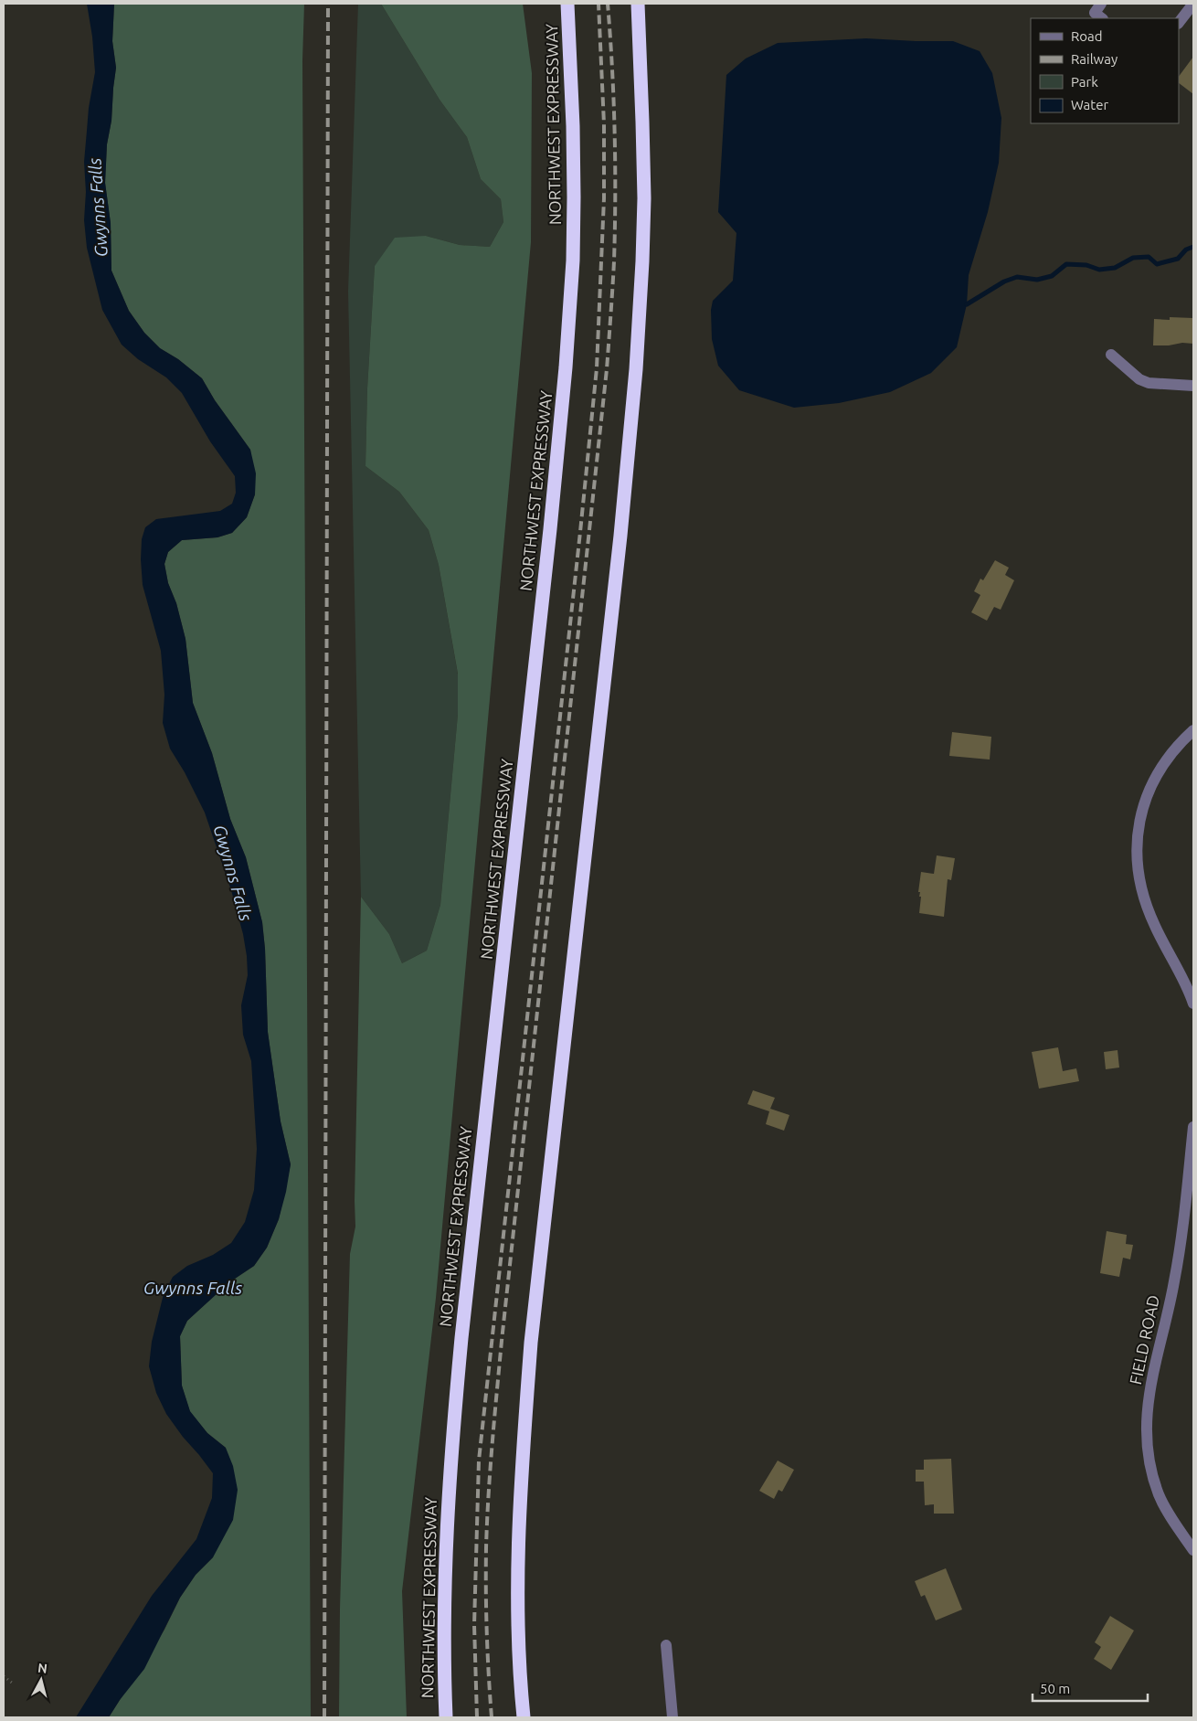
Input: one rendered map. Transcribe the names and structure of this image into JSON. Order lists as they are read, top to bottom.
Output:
{
  "streets": {
    "highway": ["NORTHWEST EXPRESSWAY"],
    "street": ["FIELD ROAD"]
  },
  "water": ["Gwynns Falls"],
  "legend": [
    "Road",
    "Railway",
    "Park",
    "Water"
  ],
  "scale_bar": "50 m",
  "north": "top"
}
